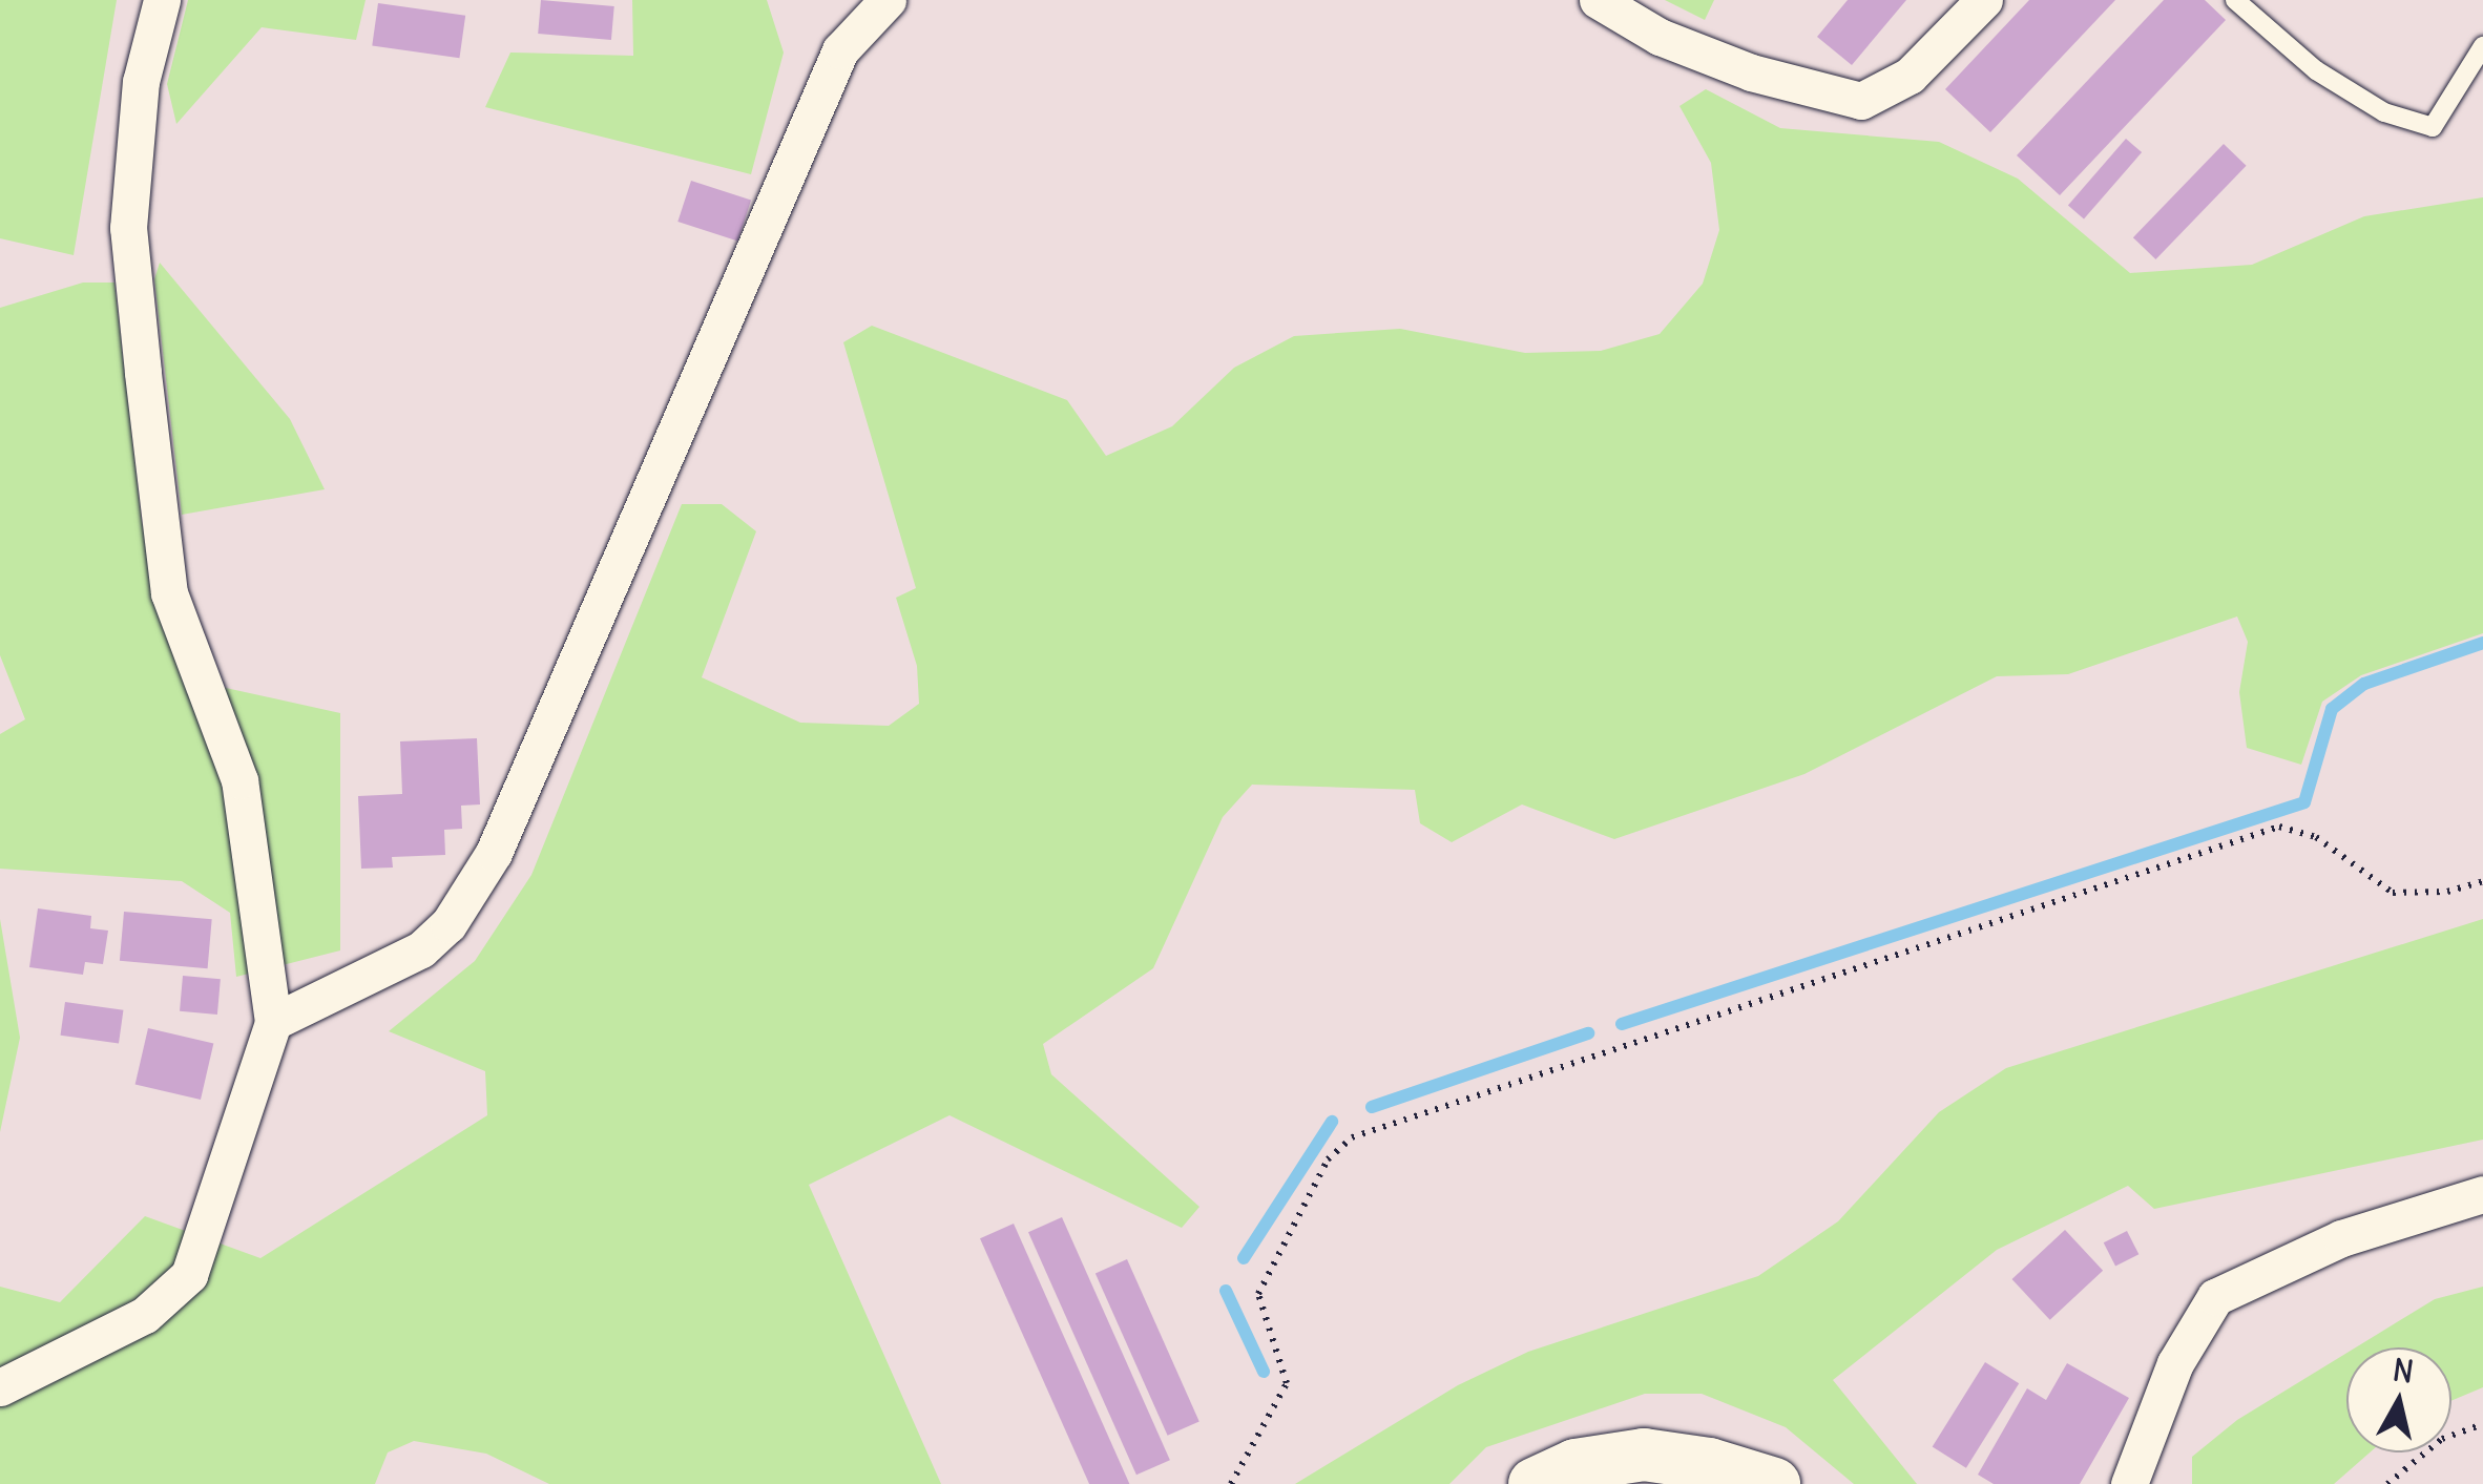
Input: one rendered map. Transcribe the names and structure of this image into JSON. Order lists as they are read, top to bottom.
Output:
{
  "north": "top"
}
